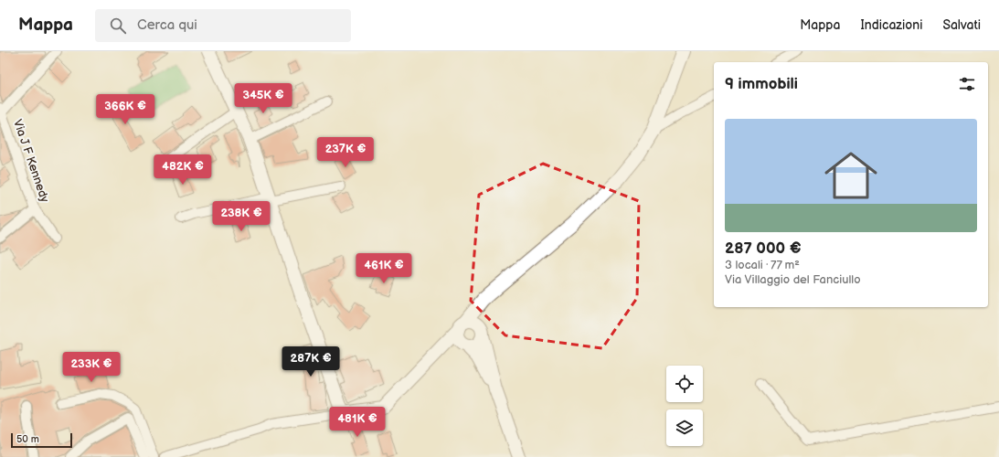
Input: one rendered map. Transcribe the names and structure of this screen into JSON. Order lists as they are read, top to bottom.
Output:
{
  "streets": {
    "street": ["Via J F Kennedy"]
  },
  "scale_bar": "50 m",
  "page": {
    "header": "Mappa",
    "search": "Cerca qui",
    "nav": ["Mappa", "Indicazioni", "Salvati"],
    "heading": "9 immobili",
    "price": [
      "345K €",
      "366K €",
      "237K €",
      "482K €",
      "238K €",
      "461K €",
      "287K €",
      "233K €",
      "481K €"
    ],
    "list": [
      {
        "name": "287 000 €",
        "note": "3 locali · 77 m² · Via Villaggio del Fanciullo"
      }
    ],
    "scale": "50 m"
  }
}
